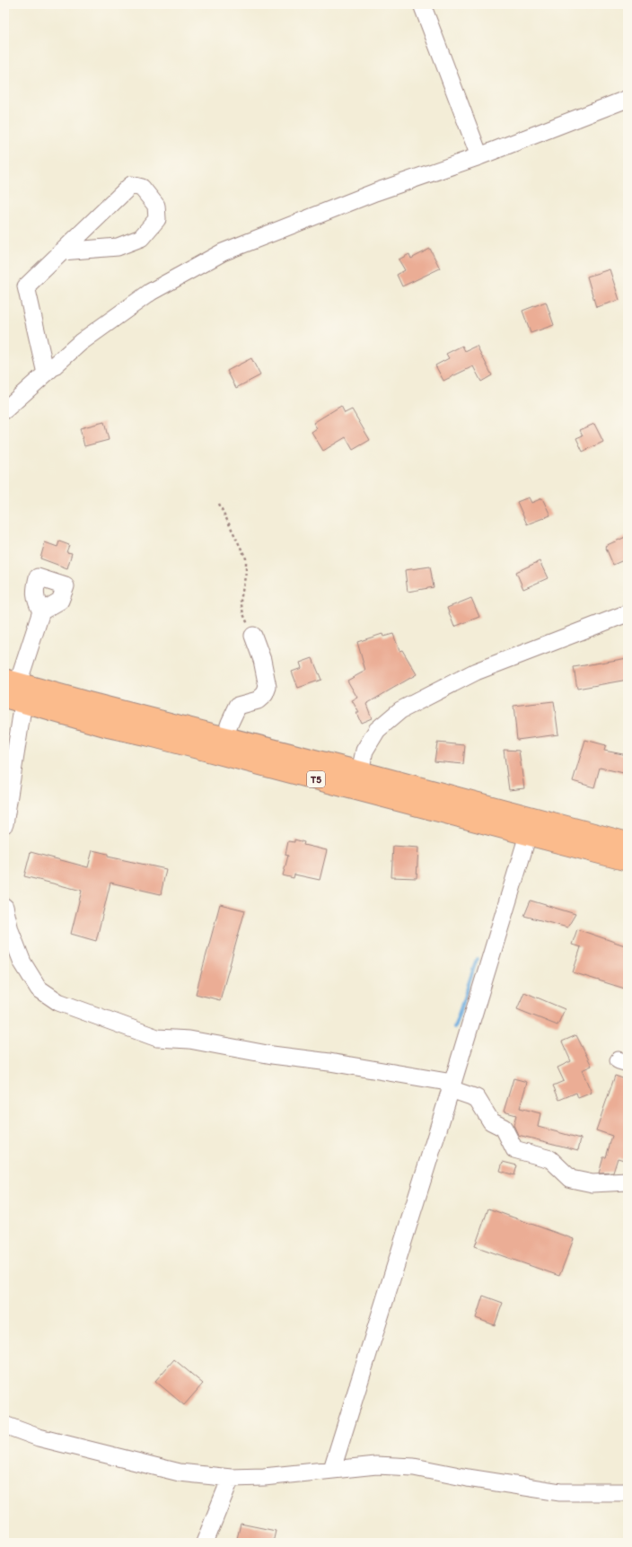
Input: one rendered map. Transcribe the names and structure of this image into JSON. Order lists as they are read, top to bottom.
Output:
{
  "streets": {
    "highway": ["T5"]
  }
}
